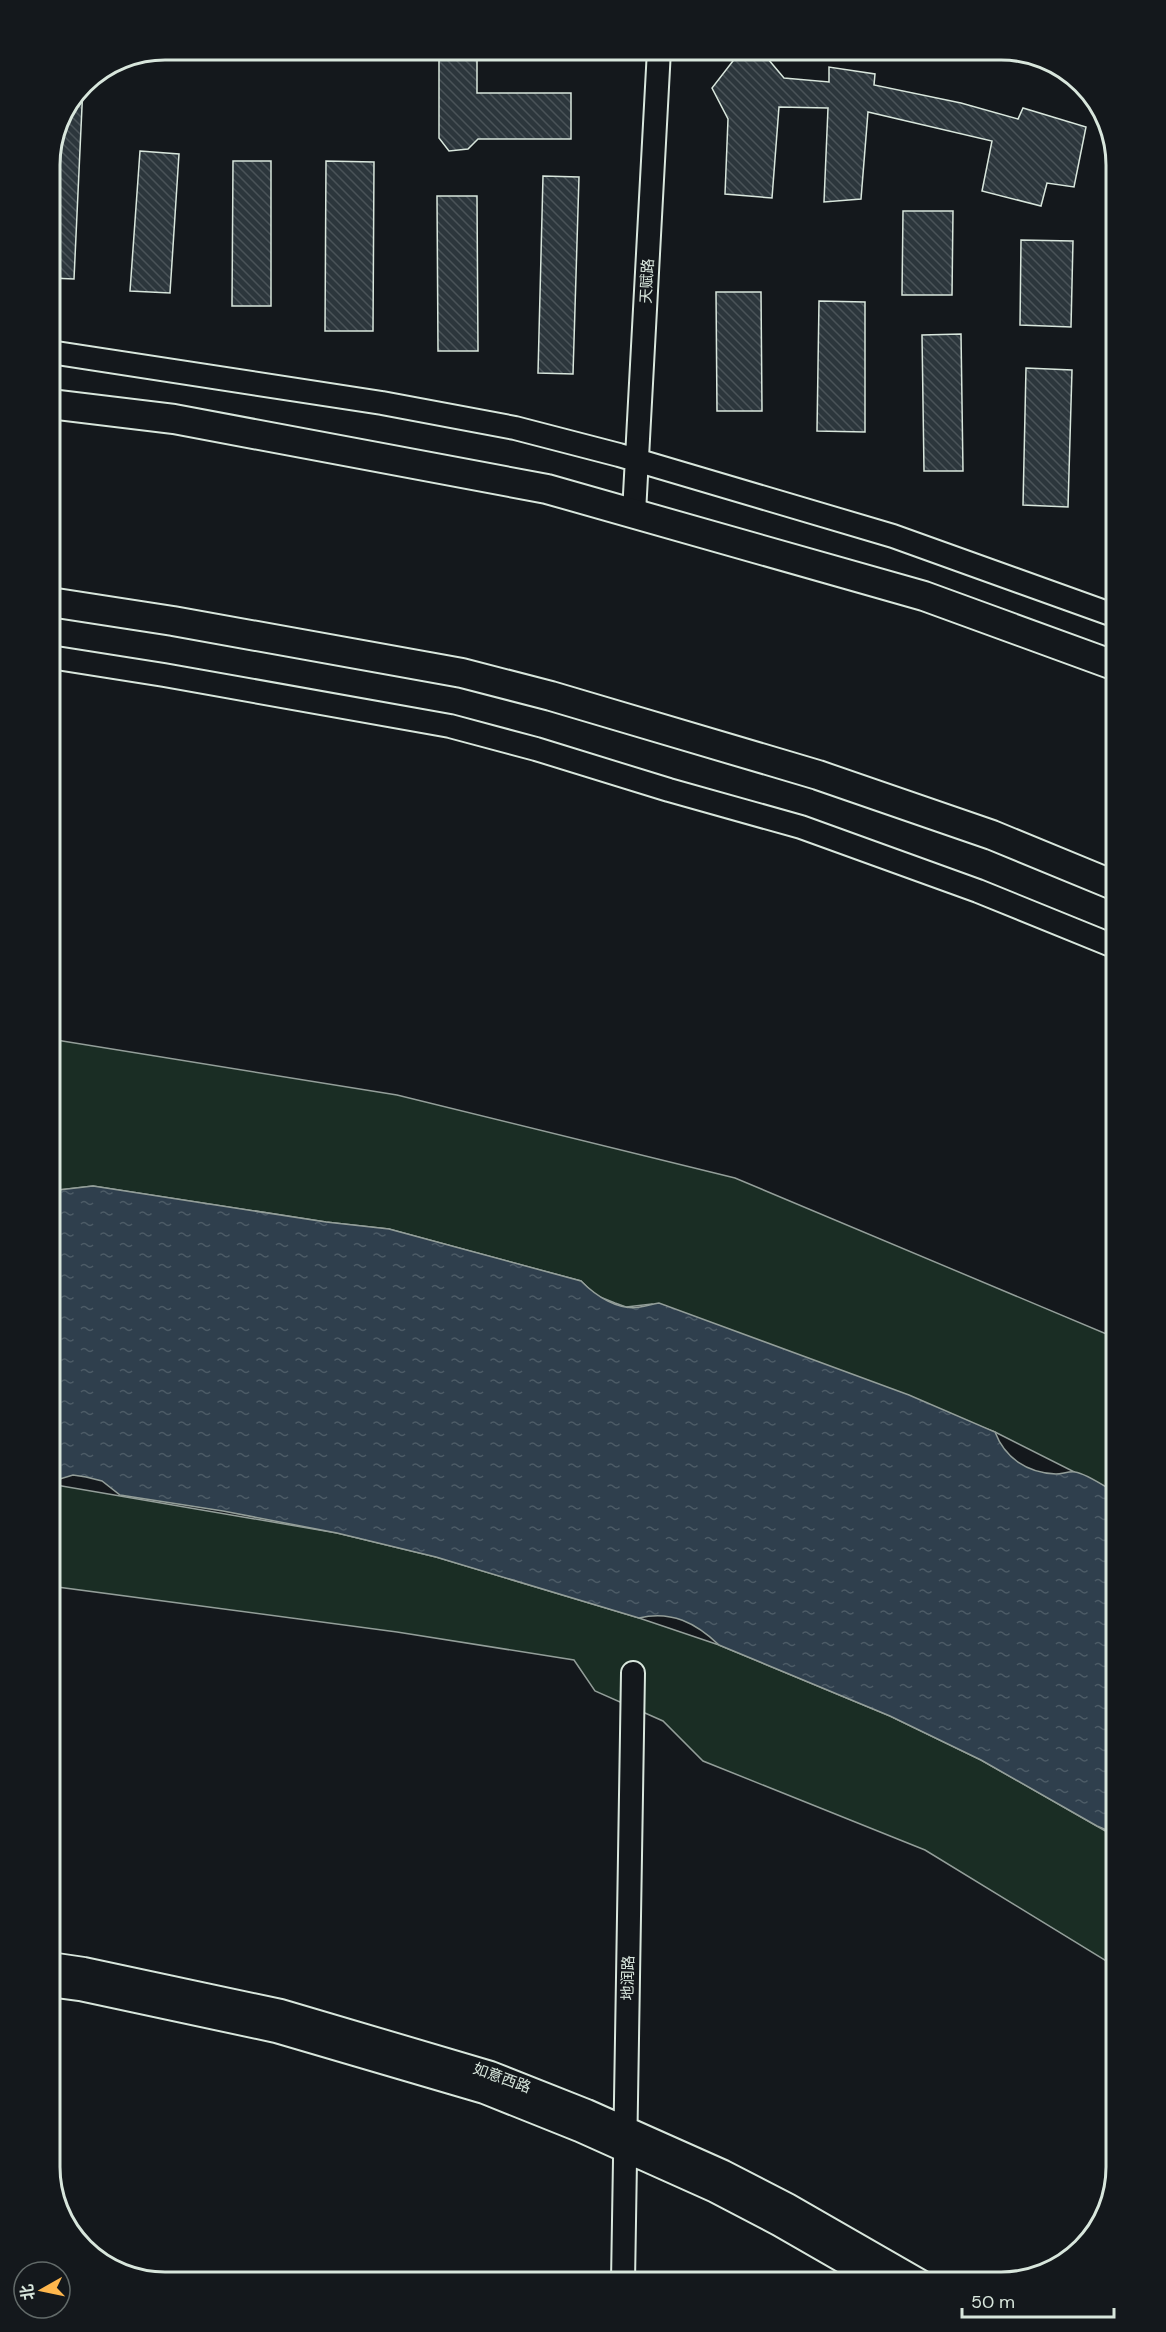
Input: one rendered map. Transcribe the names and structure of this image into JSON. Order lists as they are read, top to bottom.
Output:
{
  "streets": {
    "street": ["天赋路", "地润路", "如意西路"]
  },
  "crossings": [
    ["地润路", "如意西路"]
  ],
  "scale_bar": "50 m",
  "north": "left"
}
